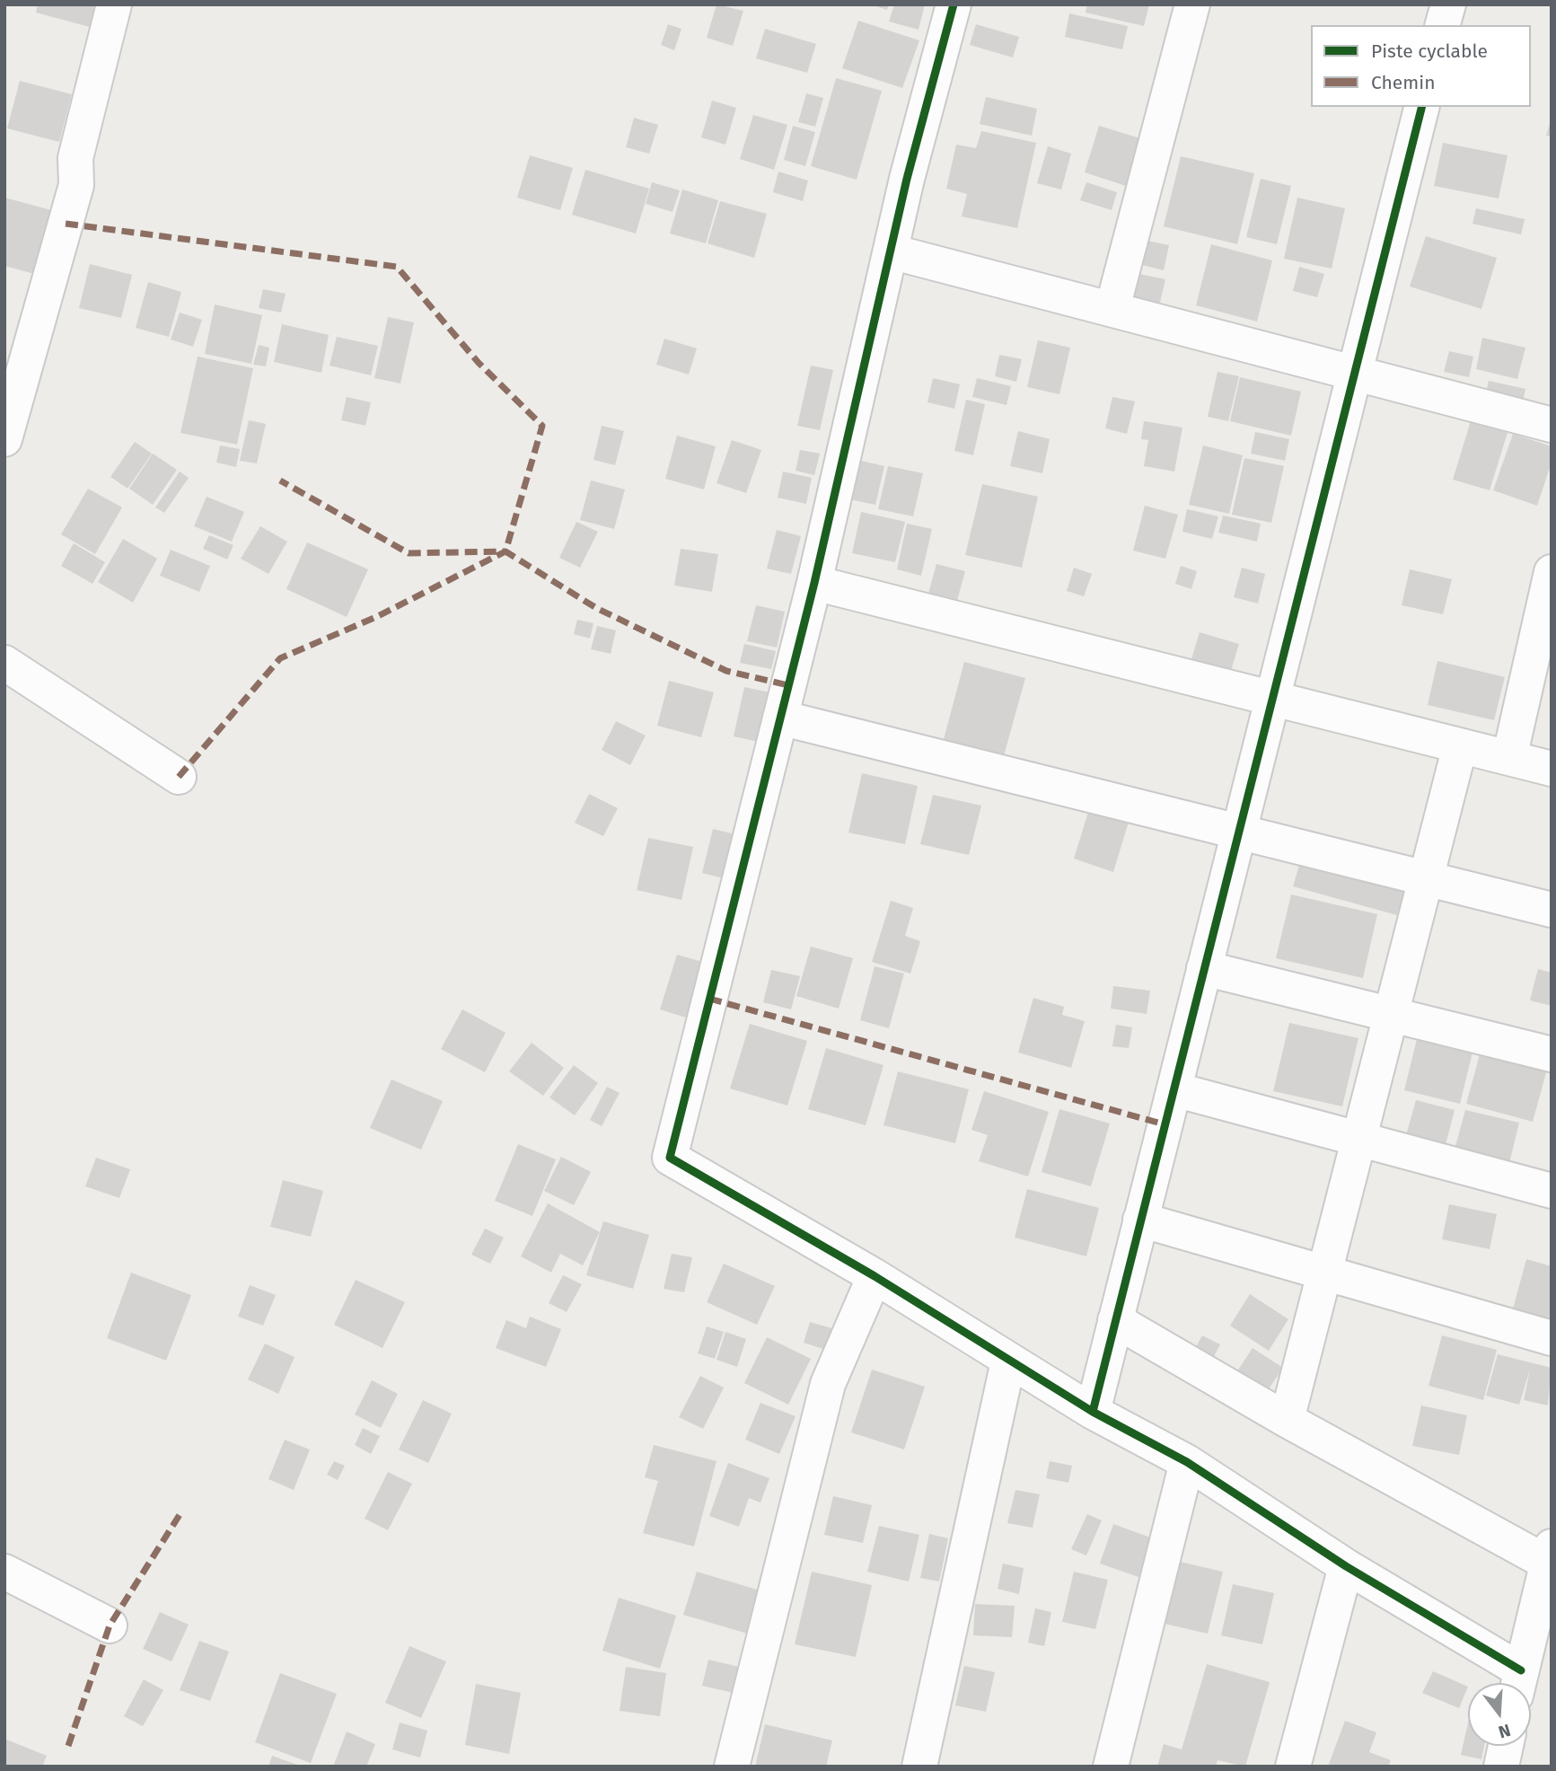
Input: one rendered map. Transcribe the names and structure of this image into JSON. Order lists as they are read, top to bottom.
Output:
{
  "legend": ["Piste cyclable", "Chemin"],
  "north": "bottom"
}
